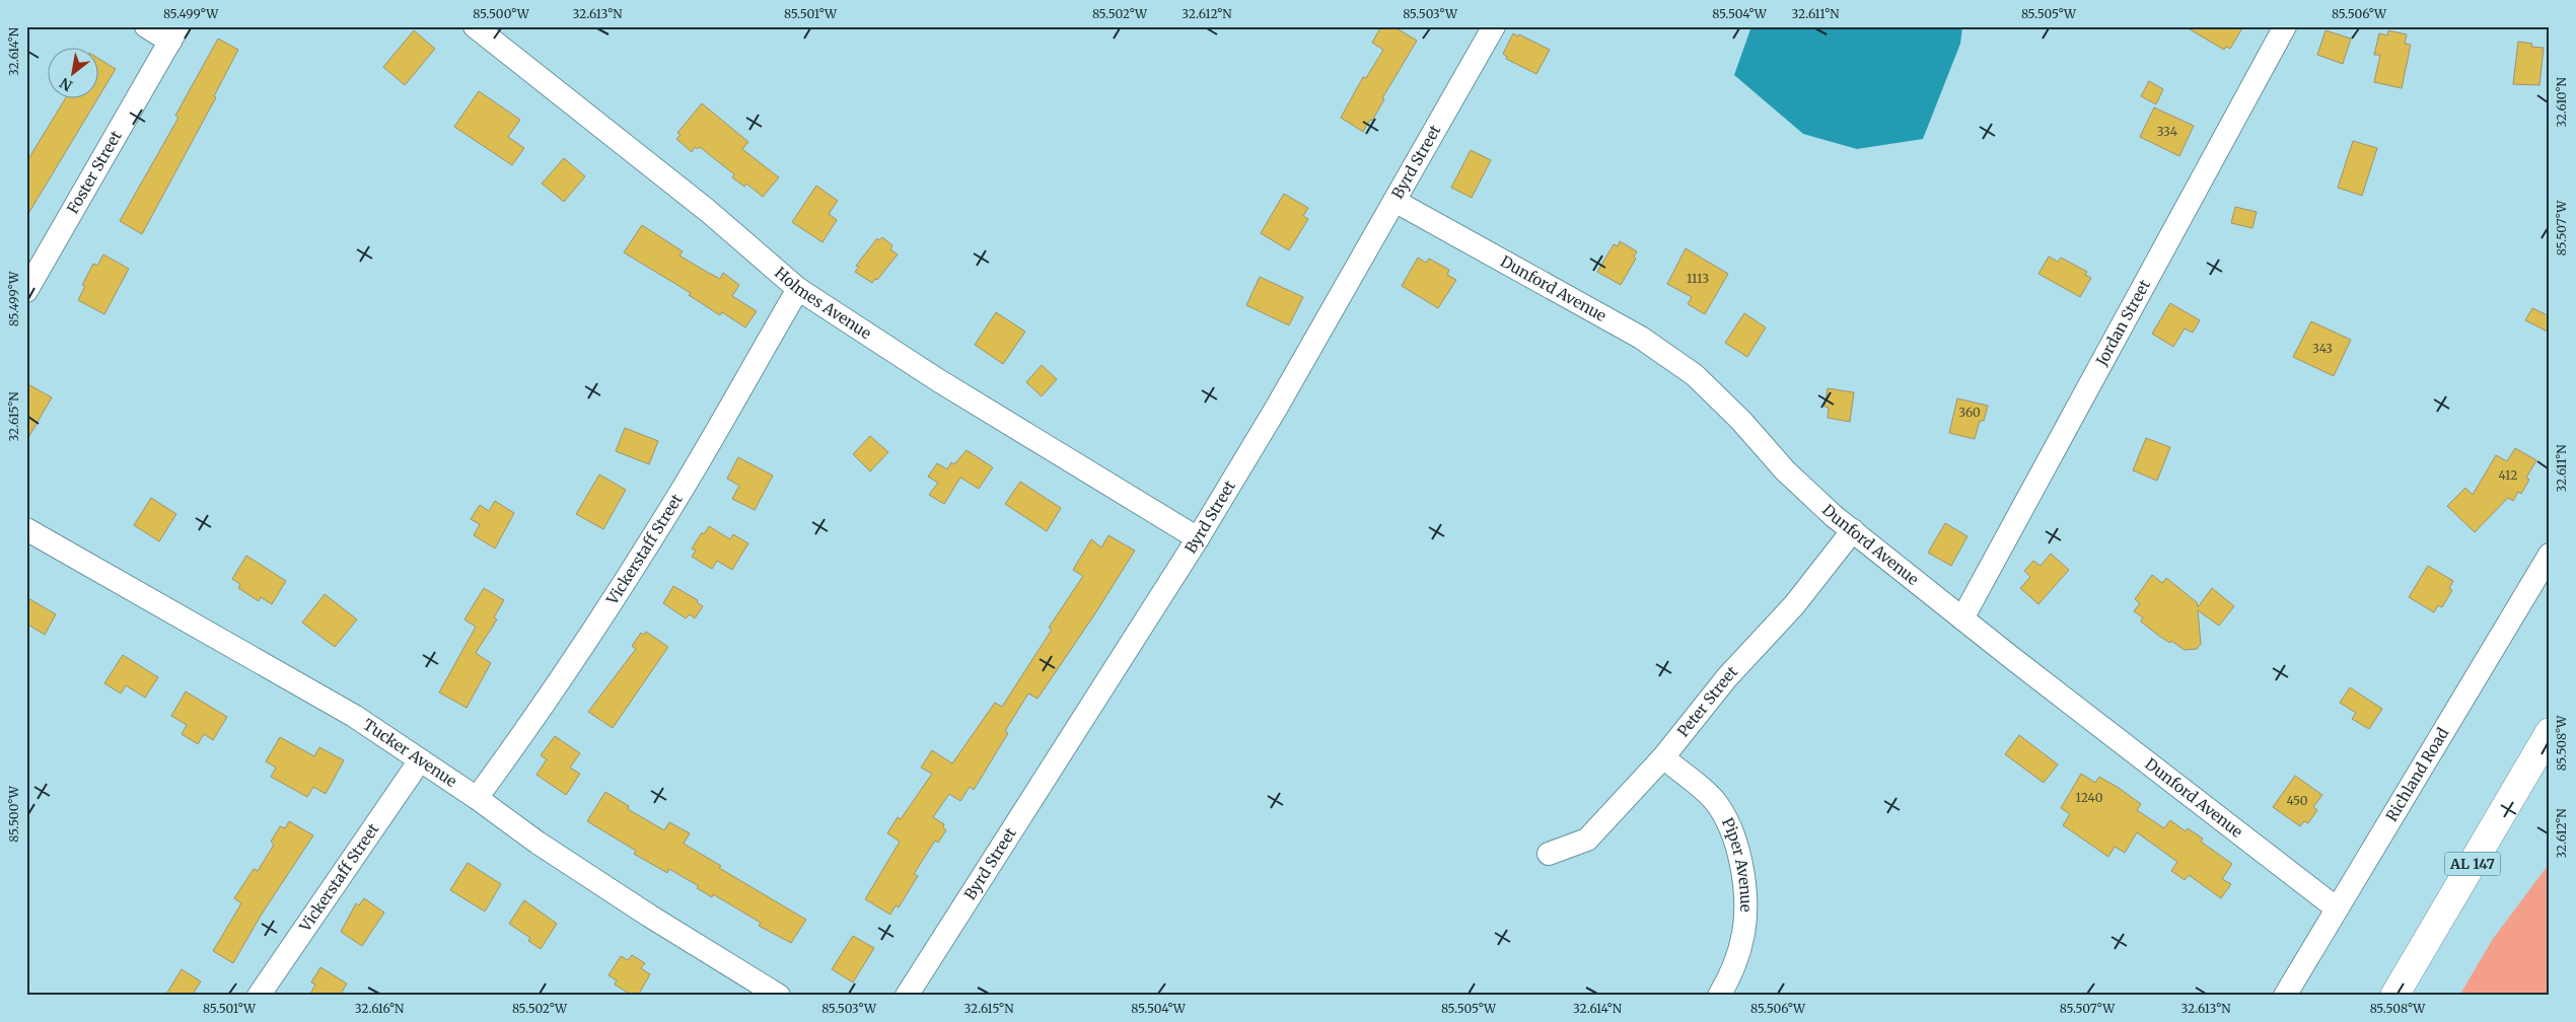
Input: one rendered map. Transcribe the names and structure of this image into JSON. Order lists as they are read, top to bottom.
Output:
{
  "streets": {
    "main road": ["AL 147"],
    "street": [
      "Byrd Street",
      "Foster Street",
      "Dunford Avenue",
      "Holmes Avenue",
      "Jordan Street",
      "Vickerstaff Street",
      "Peter Street",
      "Tucker Avenue",
      "Richland Road",
      "Piper Avenue"
    ]
  },
  "crossings": [
    ["Byrd Street", "Dunford Avenue"],
    ["Byrd Street", "Holmes Avenue"],
    ["Dunford Avenue", "Jordan Street"],
    ["Dunford Avenue", "Peter Street"],
    ["Dunford Avenue", "Richland Road"],
    ["Holmes Avenue", "Vickerstaff Street"],
    ["Vickerstaff Street", "Tucker Avenue"],
    ["Peter Street", "Piper Avenue"]
  ],
  "house_numbers": [
    "334",
    "1113",
    "343",
    "360",
    "412",
    "1240",
    "450"
  ],
  "north": "bottom left",
  "coordinates": [
    "85.499°W",
    "85.500°W",
    "32.613°N",
    "85.501°W",
    "85.502°W",
    "32.612°N",
    "85.503°W",
    "85.504°W",
    "32.611°N",
    "85.505°W",
    "85.506°W",
    "32.614°N",
    "32.610°N",
    "85.507°W",
    "32.615°N",
    "85.508°W",
    "32.616°N"
  ]
}
